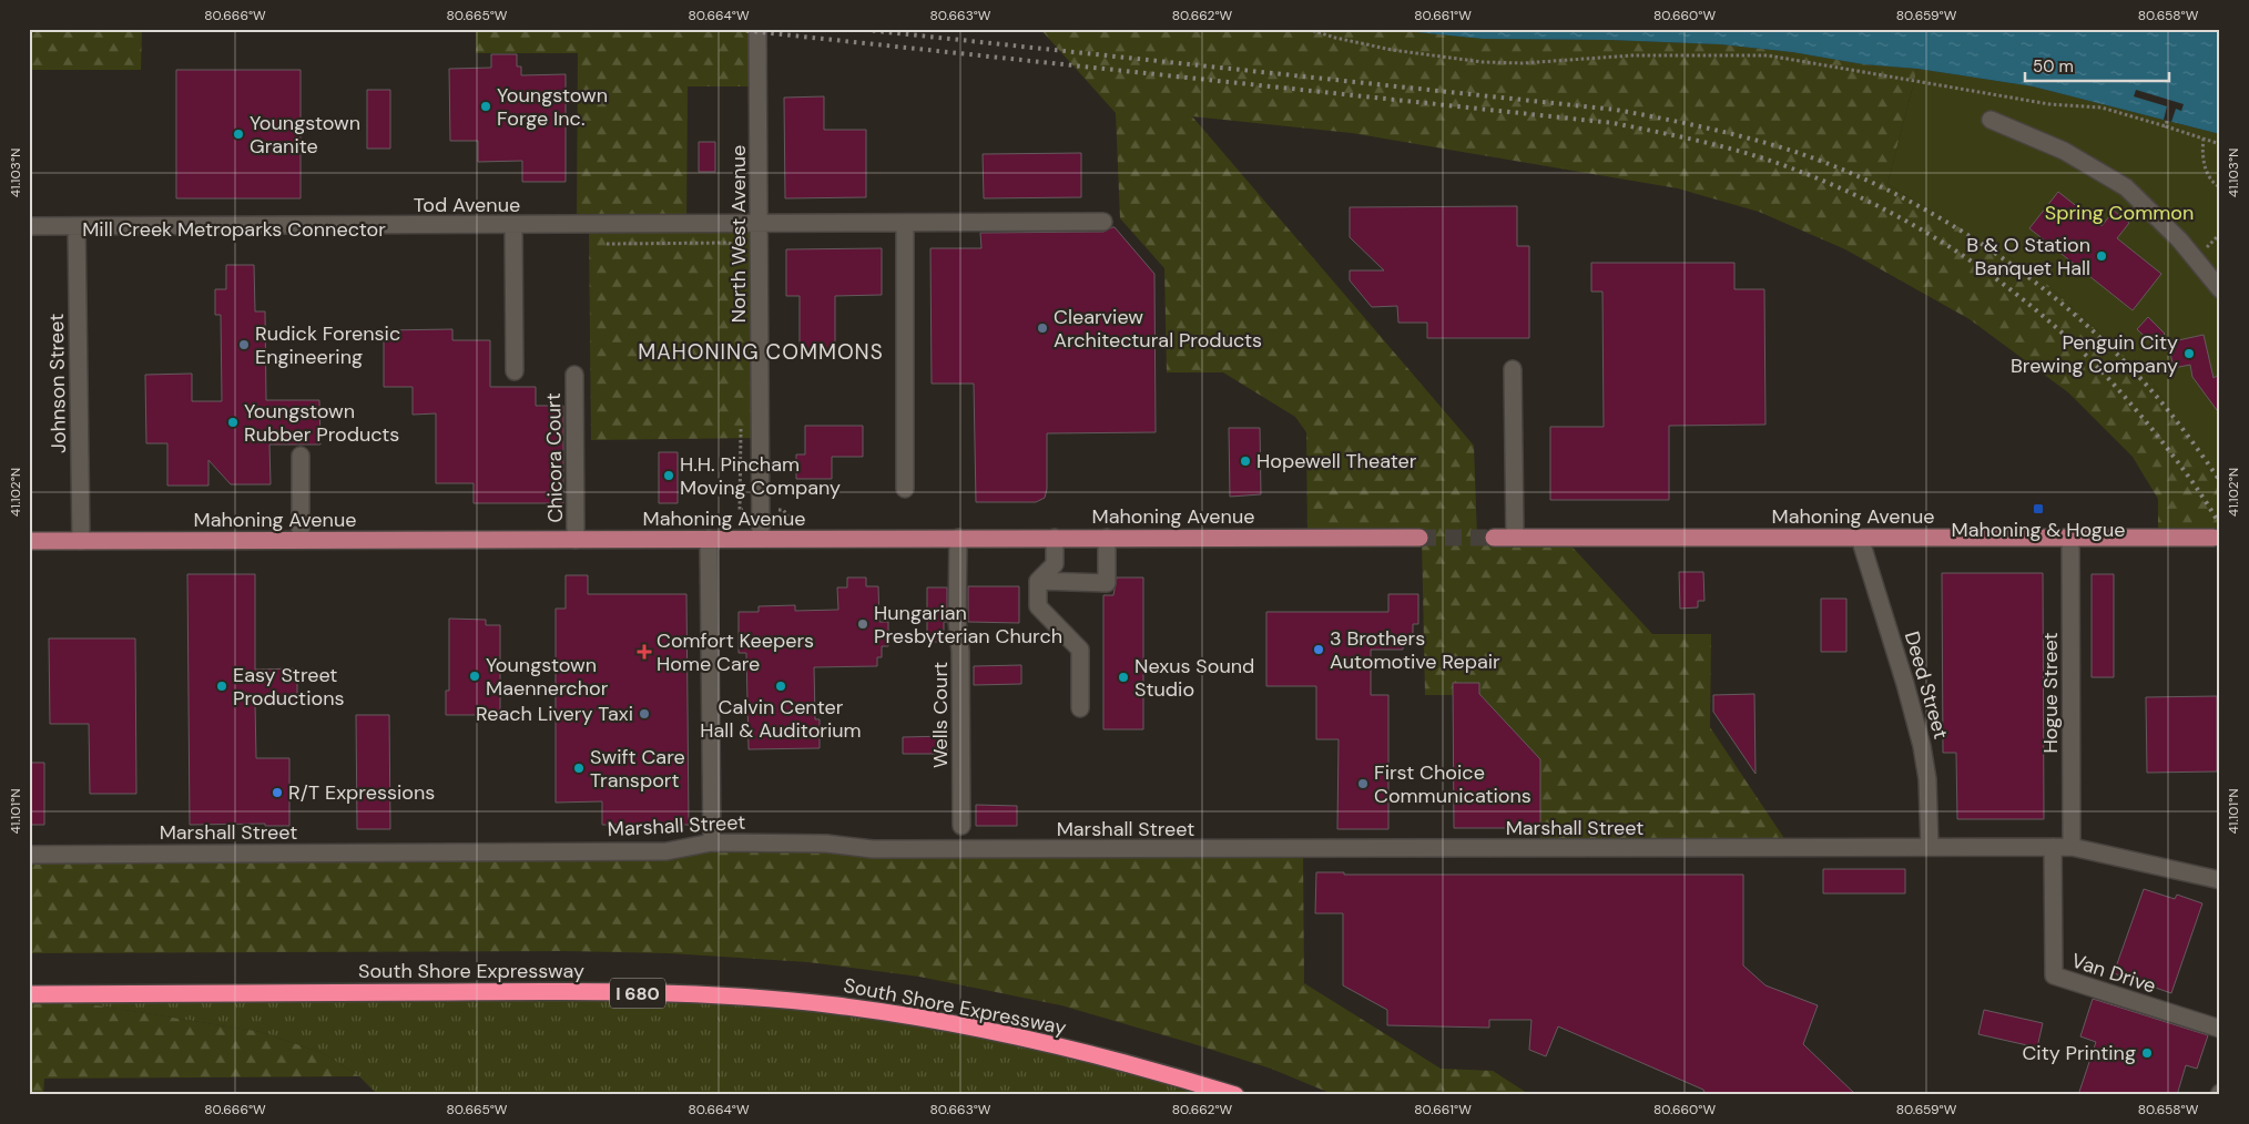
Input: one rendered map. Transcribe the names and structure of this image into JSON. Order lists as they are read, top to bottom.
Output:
{
  "streets": {
    "highway": ["South Shore Expressway", "I 680"],
    "main road": ["Mahoning Avenue"],
    "street": [
      "Tod Avenue",
      "North West Avenue",
      "Johnson Street",
      "Chicora Court",
      "Deed Street",
      "Hogue Street",
      "Wells Court",
      "Marshall Street",
      "Van Drive"
    ]
  },
  "crossings": [
    ["Tod Avenue", "North West Avenue"],
    ["Tod Avenue", "Johnson Street"],
    ["North West Avenue", "Mahoning Avenue"],
    ["Johnson Street", "Mahoning Avenue"],
    ["Chicora Court", "Mahoning Avenue"],
    ["Mahoning Avenue", "Deed Street"],
    ["Mahoning Avenue", "Hogue Street"],
    ["Mahoning Avenue", "Wells Court"],
    ["Deed Street", "Marshall Street"],
    ["Hogue Street", "Marshall Street"],
    ["Marshall Street", "Van Drive"]
  ],
  "districts": ["MAHONING COMMONS"],
  "parks": ["Spring Common"],
  "places": {
    "other": [
      "Youngstown Forge Inc.",
      "Youngstown Granite",
      "B & O Station Banquet Hall",
      "Clearview Architectural Products",
      "Rudick Forensic Engineering",
      "Penguin City Brewing Company",
      "Youngstown Rubber Products",
      "Hopewell Theater",
      "H.H. Pincham Moving Company",
      "Hungarian Presbyterian Church",
      "3 Brothers Automotive Repair",
      "Youngstown Maennerchor",
      "Nexus Sound Studio",
      "Easy Street Productions",
      "Calvin Center Hall & Auditorium",
      "Reach Livery Taxi",
      "Swift Care Transport",
      "First Choice Communications",
      "R/T Expressions",
      "City Printing"
    ],
    "transit": ["Mahoning & Hogue"],
    "health": ["Comfort Keepers Home Care"]
  },
  "scale_bar": "50 m",
  "coordinates": [
    "80.666°W",
    "80.665°W",
    "80.664°W",
    "80.663°W",
    "80.662°W",
    "80.661°W",
    "80.660°W",
    "80.659°W",
    "80.658°W",
    "41.103°N",
    "41.102°N",
    "41.101°N"
  ]
}
